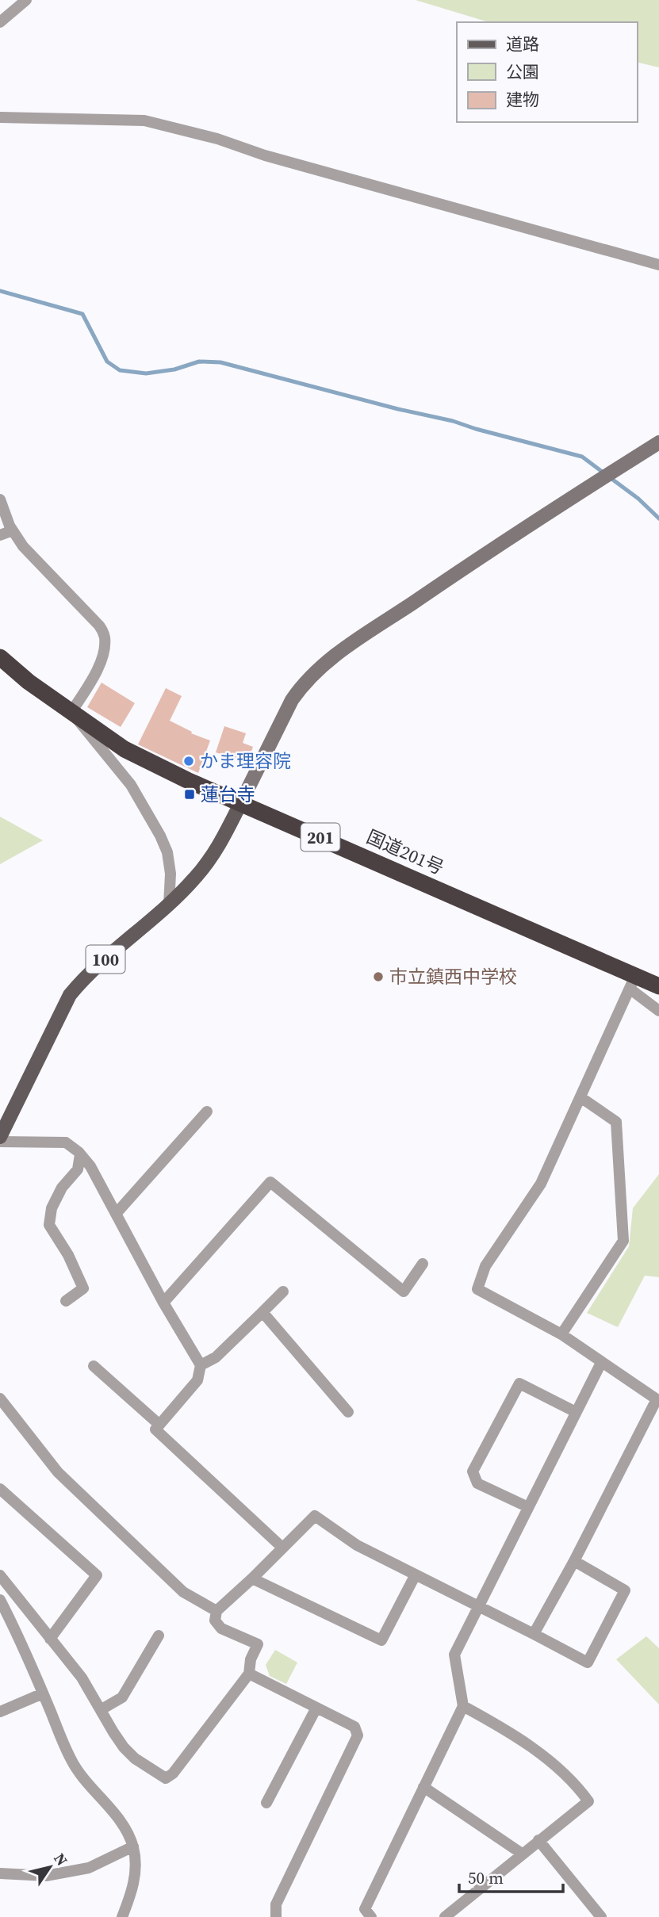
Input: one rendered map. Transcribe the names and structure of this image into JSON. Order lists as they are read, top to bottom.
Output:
{
  "streets": {
    "highway": ["201", "国道201号"],
    "main road": ["100"]
  },
  "crossings": [
    ["国道201号", "100"]
  ],
  "places": {
    "other": ["かま理容院", "市立鎮西中学校"],
    "transit": ["蓮台寺"]
  },
  "legend": ["道路", "公園", "建物"],
  "scale_bar": "50 m",
  "north": "top right"
}
